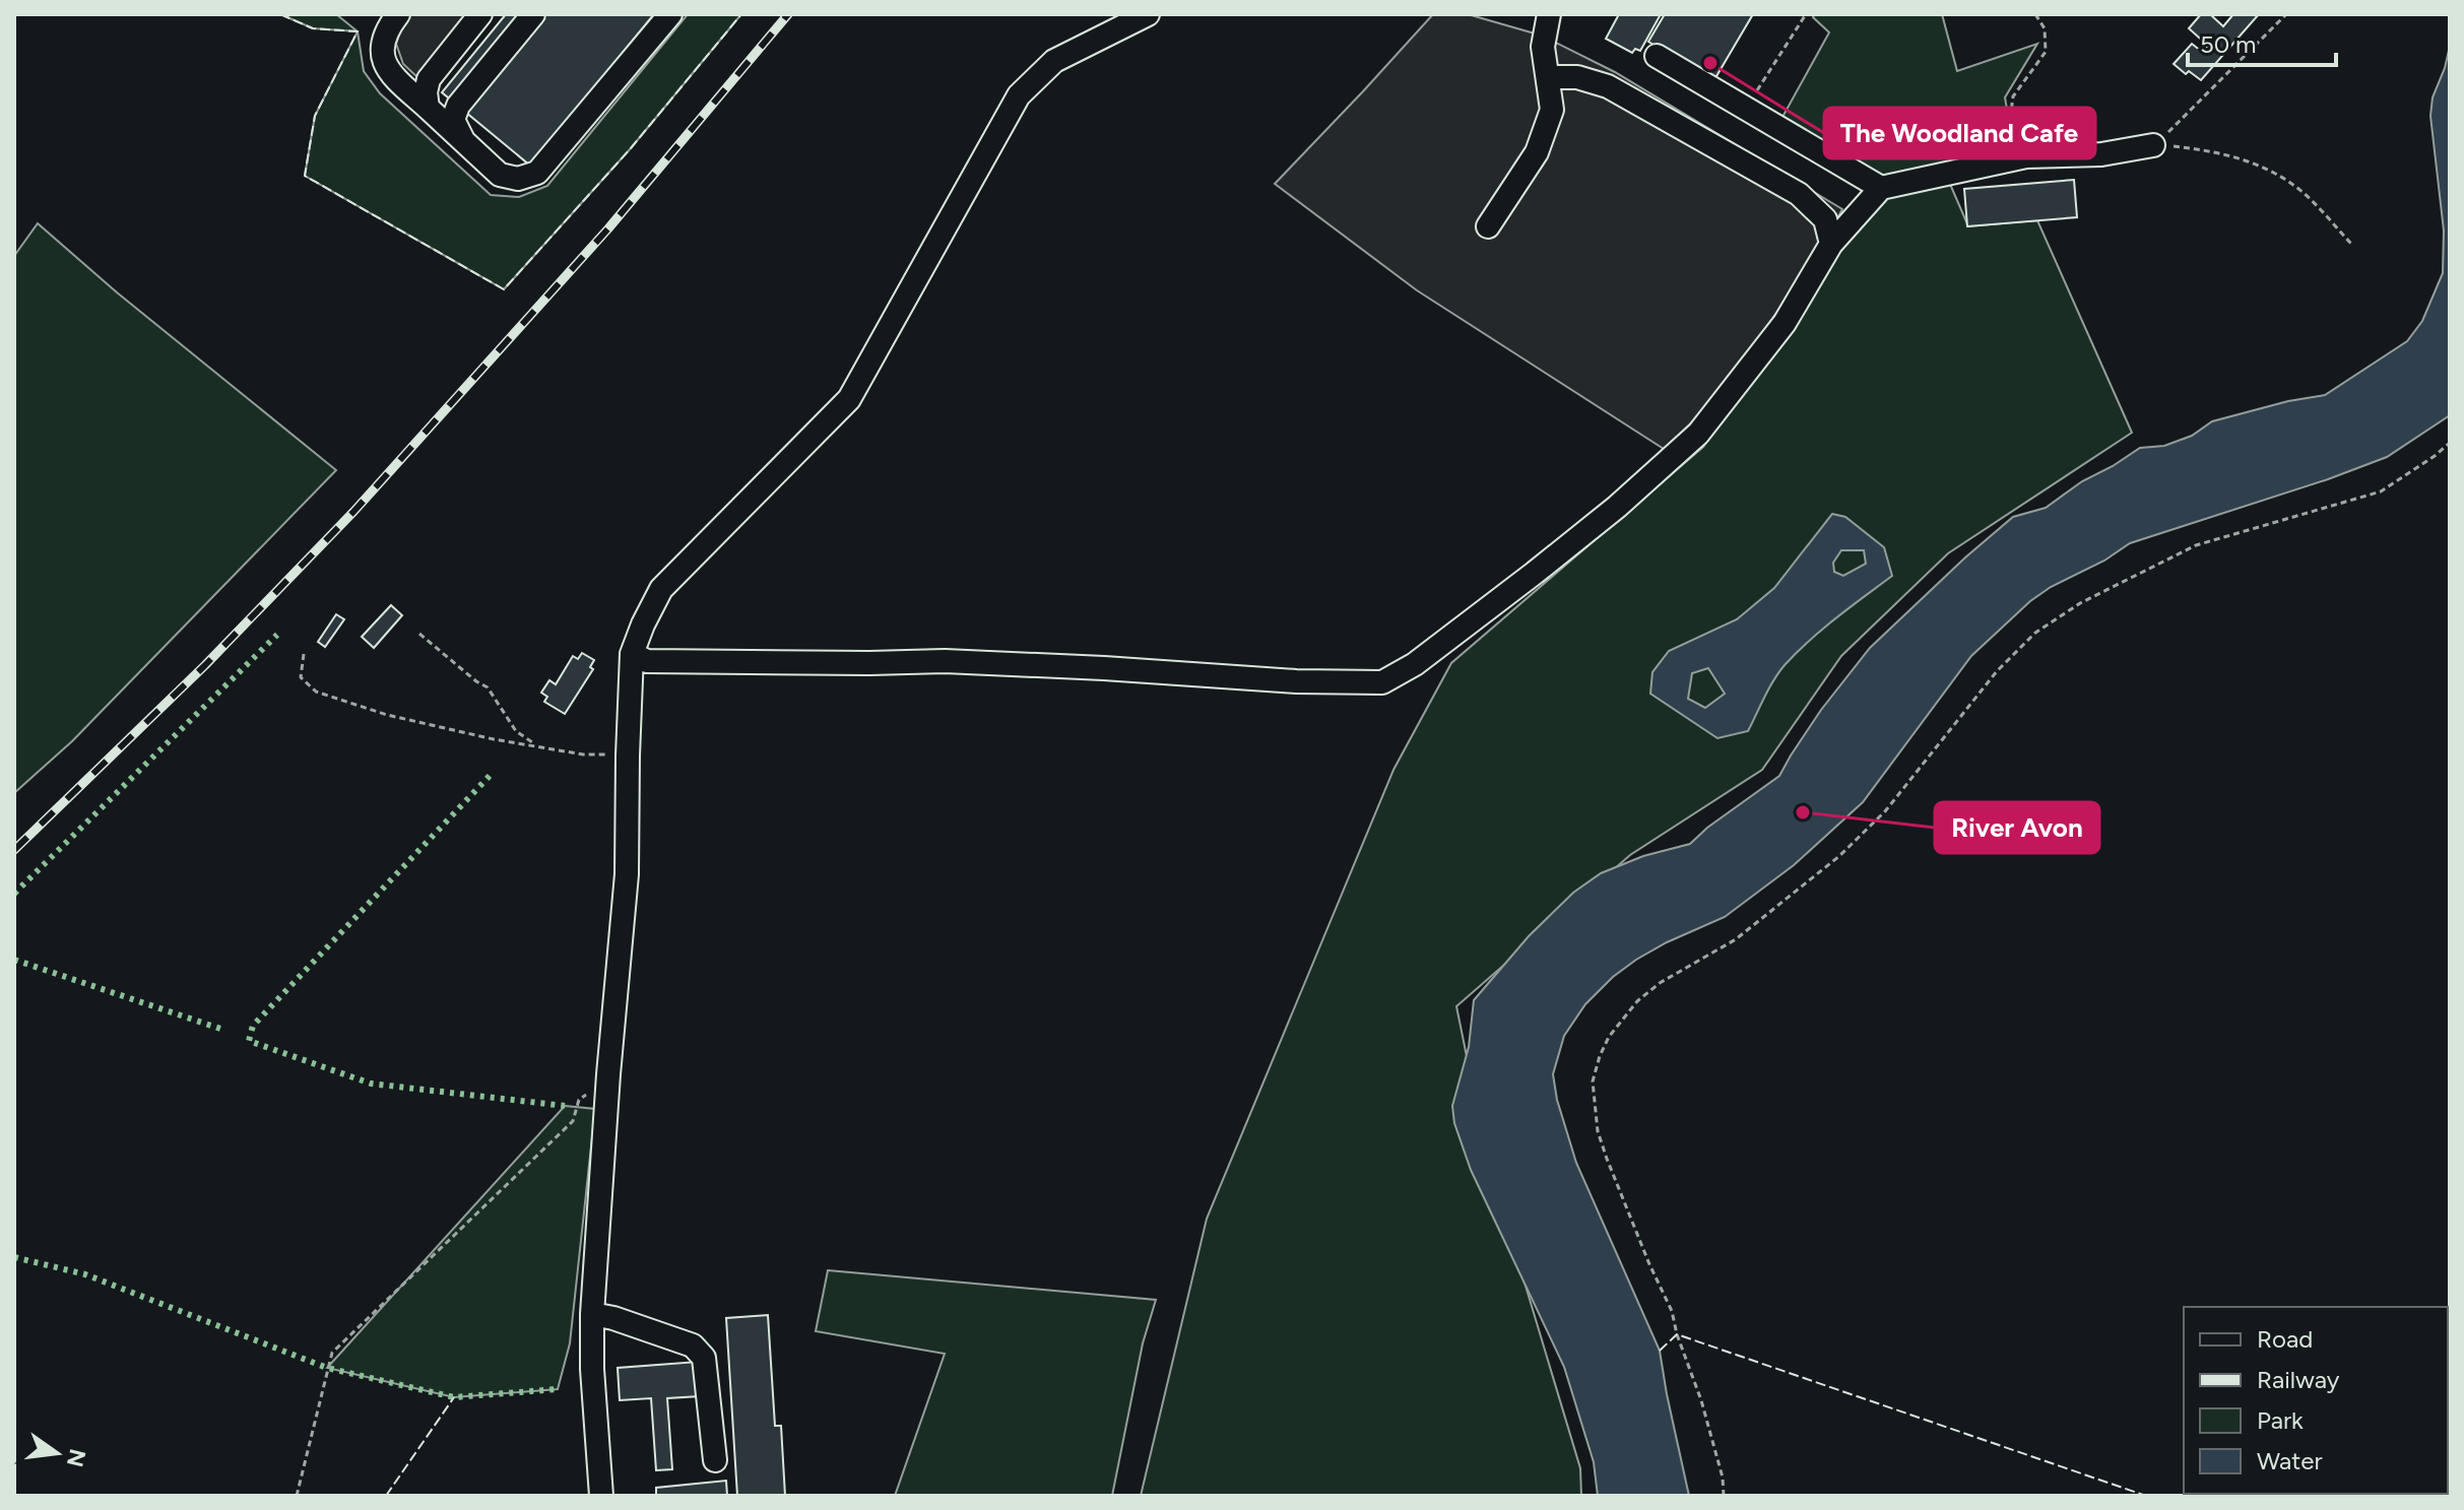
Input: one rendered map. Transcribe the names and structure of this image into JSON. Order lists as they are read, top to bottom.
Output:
{
  "places": ["The Woodland Cafe", "River Avon"],
  "legend": [
    "Road",
    "Railway",
    "Park",
    "Water"
  ],
  "scale_bar": "50 m",
  "north": "right"
}
